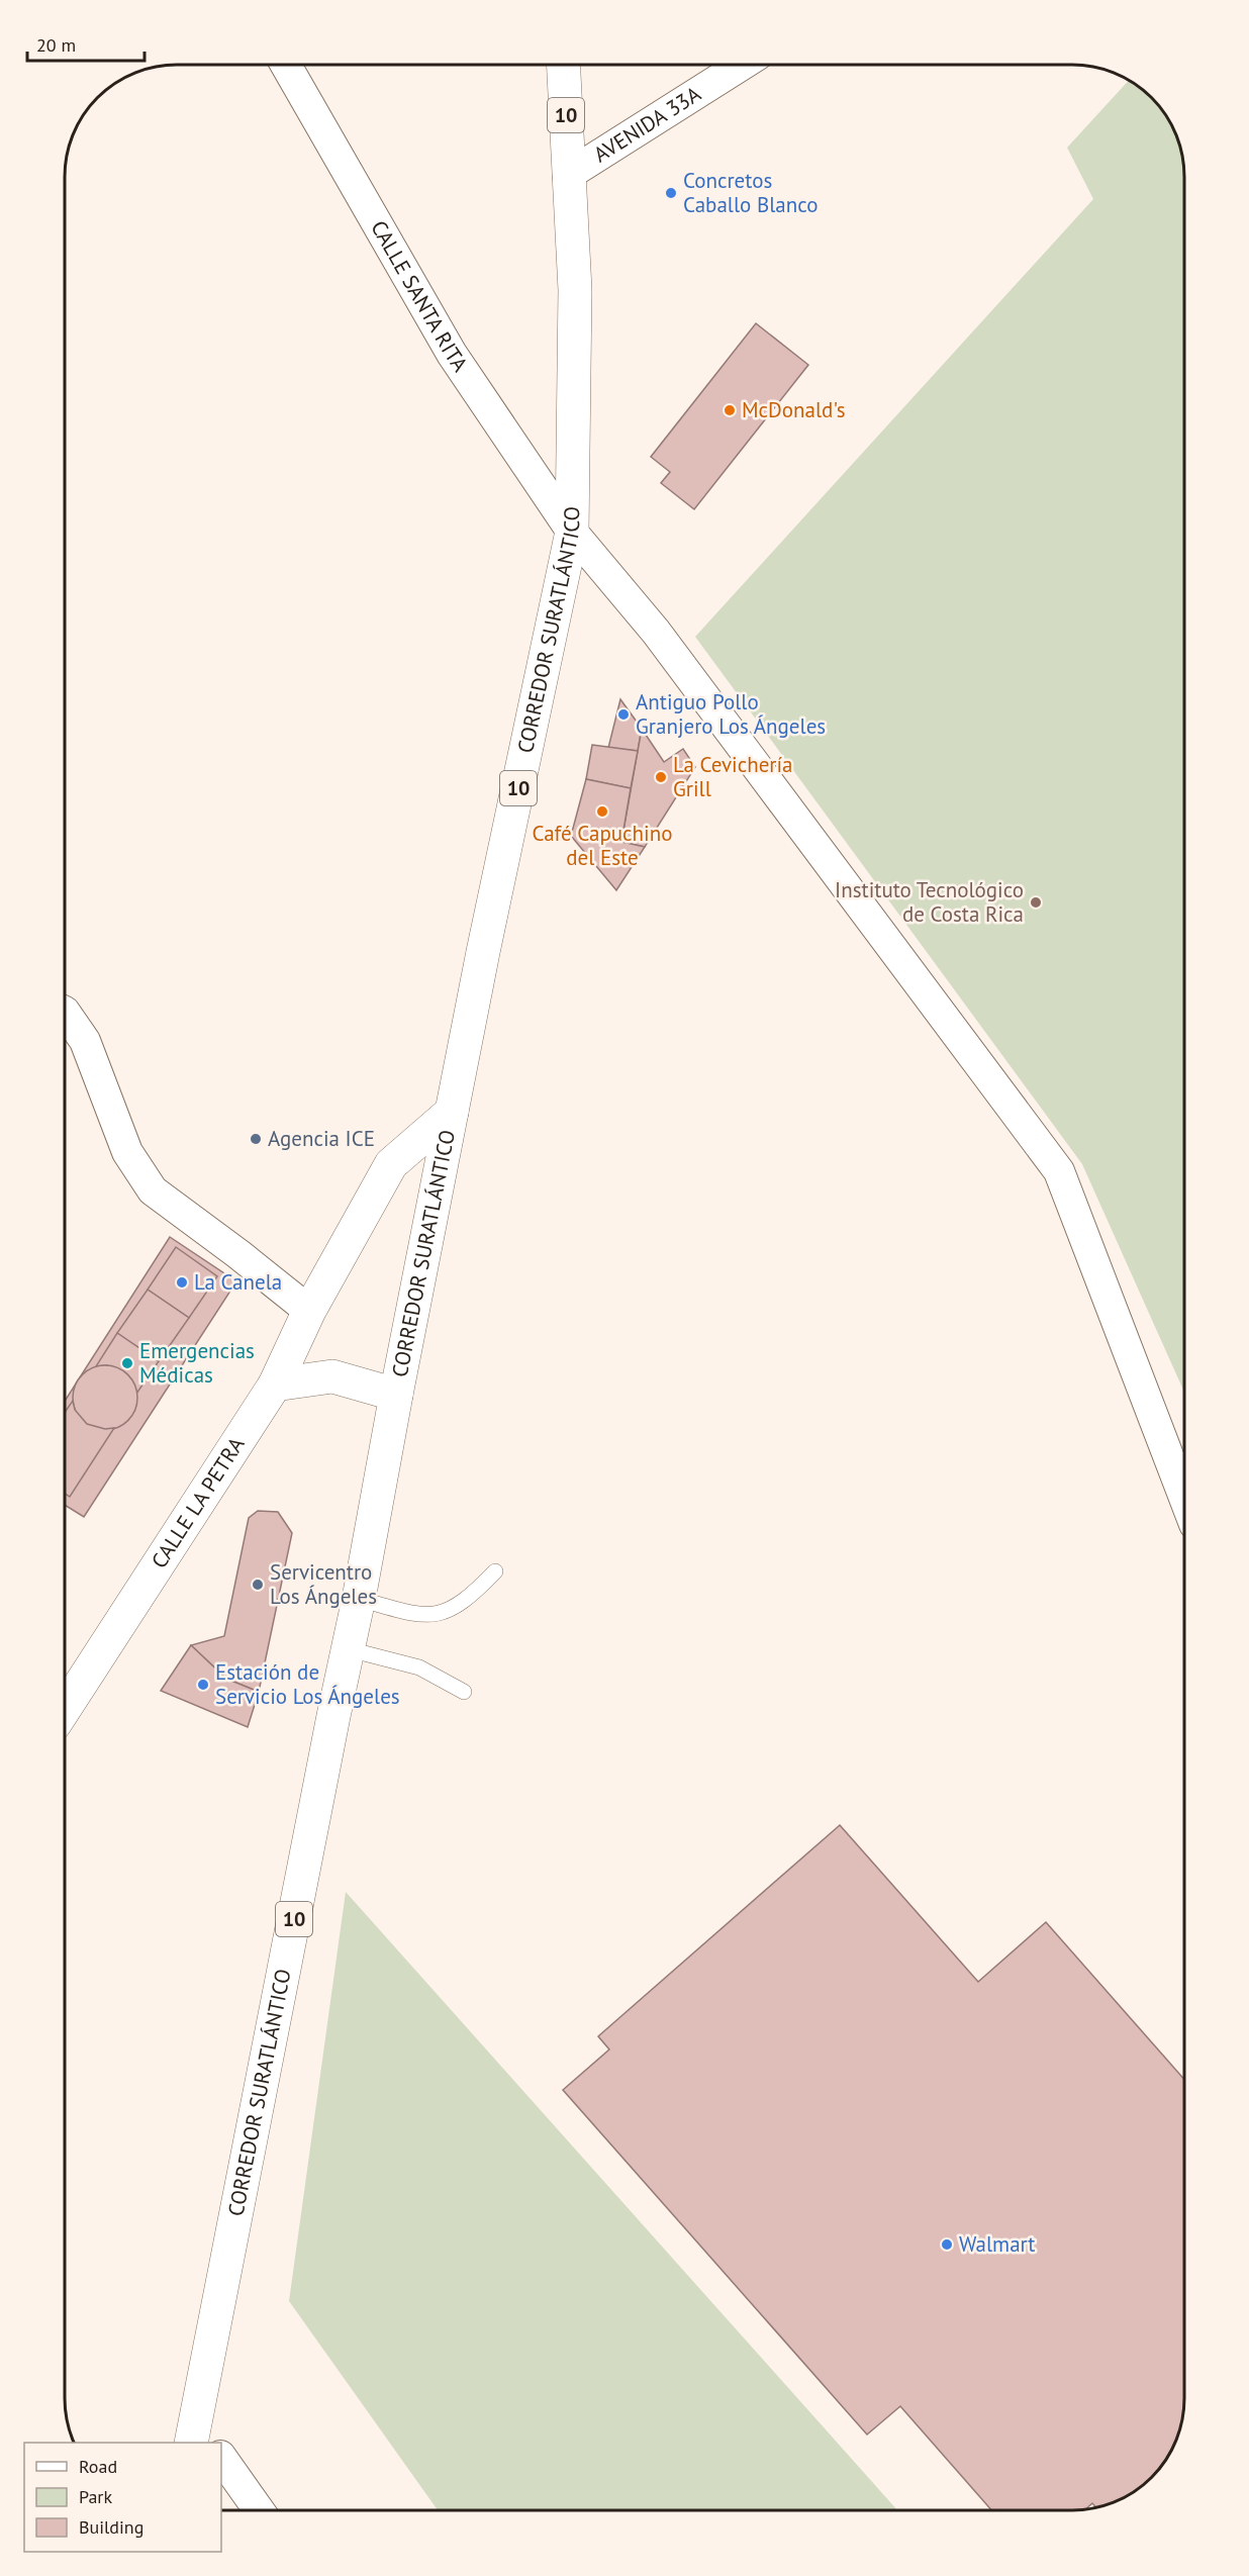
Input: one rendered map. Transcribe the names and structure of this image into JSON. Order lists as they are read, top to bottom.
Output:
{
  "streets": {
    "main road": ["10", "CORREDOR SURATLÁNTICO", "CALLE LA PETRA"],
    "street": ["AVENIDA 33A", "CALLE SANTA RITA"]
  },
  "crossings": [
    ["AVENIDA 33A", "CORREDOR SURATLÁNTICO"],
    ["CALLE SANTA RITA", "CORREDOR SURATLÁNTICO"],
    ["CORREDOR SURATLÁNTICO", "CALLE LA PETRA"]
  ],
  "places": [
    "Concretos Caballo Blanco",
    "McDonald's",
    "Antiguo Pollo Granjero Los Ángeles",
    "La Cevichería Grill",
    "Café Capuchino del Este",
    "Instituto Tecnológico de Costa Rica",
    "Agencia ICE",
    "La Canela",
    "Emergencias Médicas",
    "Servicentro Los Ángeles",
    "Estación de Servicio Los Ángeles",
    "Walmart"
  ],
  "legend": ["Road", "Park", "Building"],
  "scale_bar": "20 m"
}
